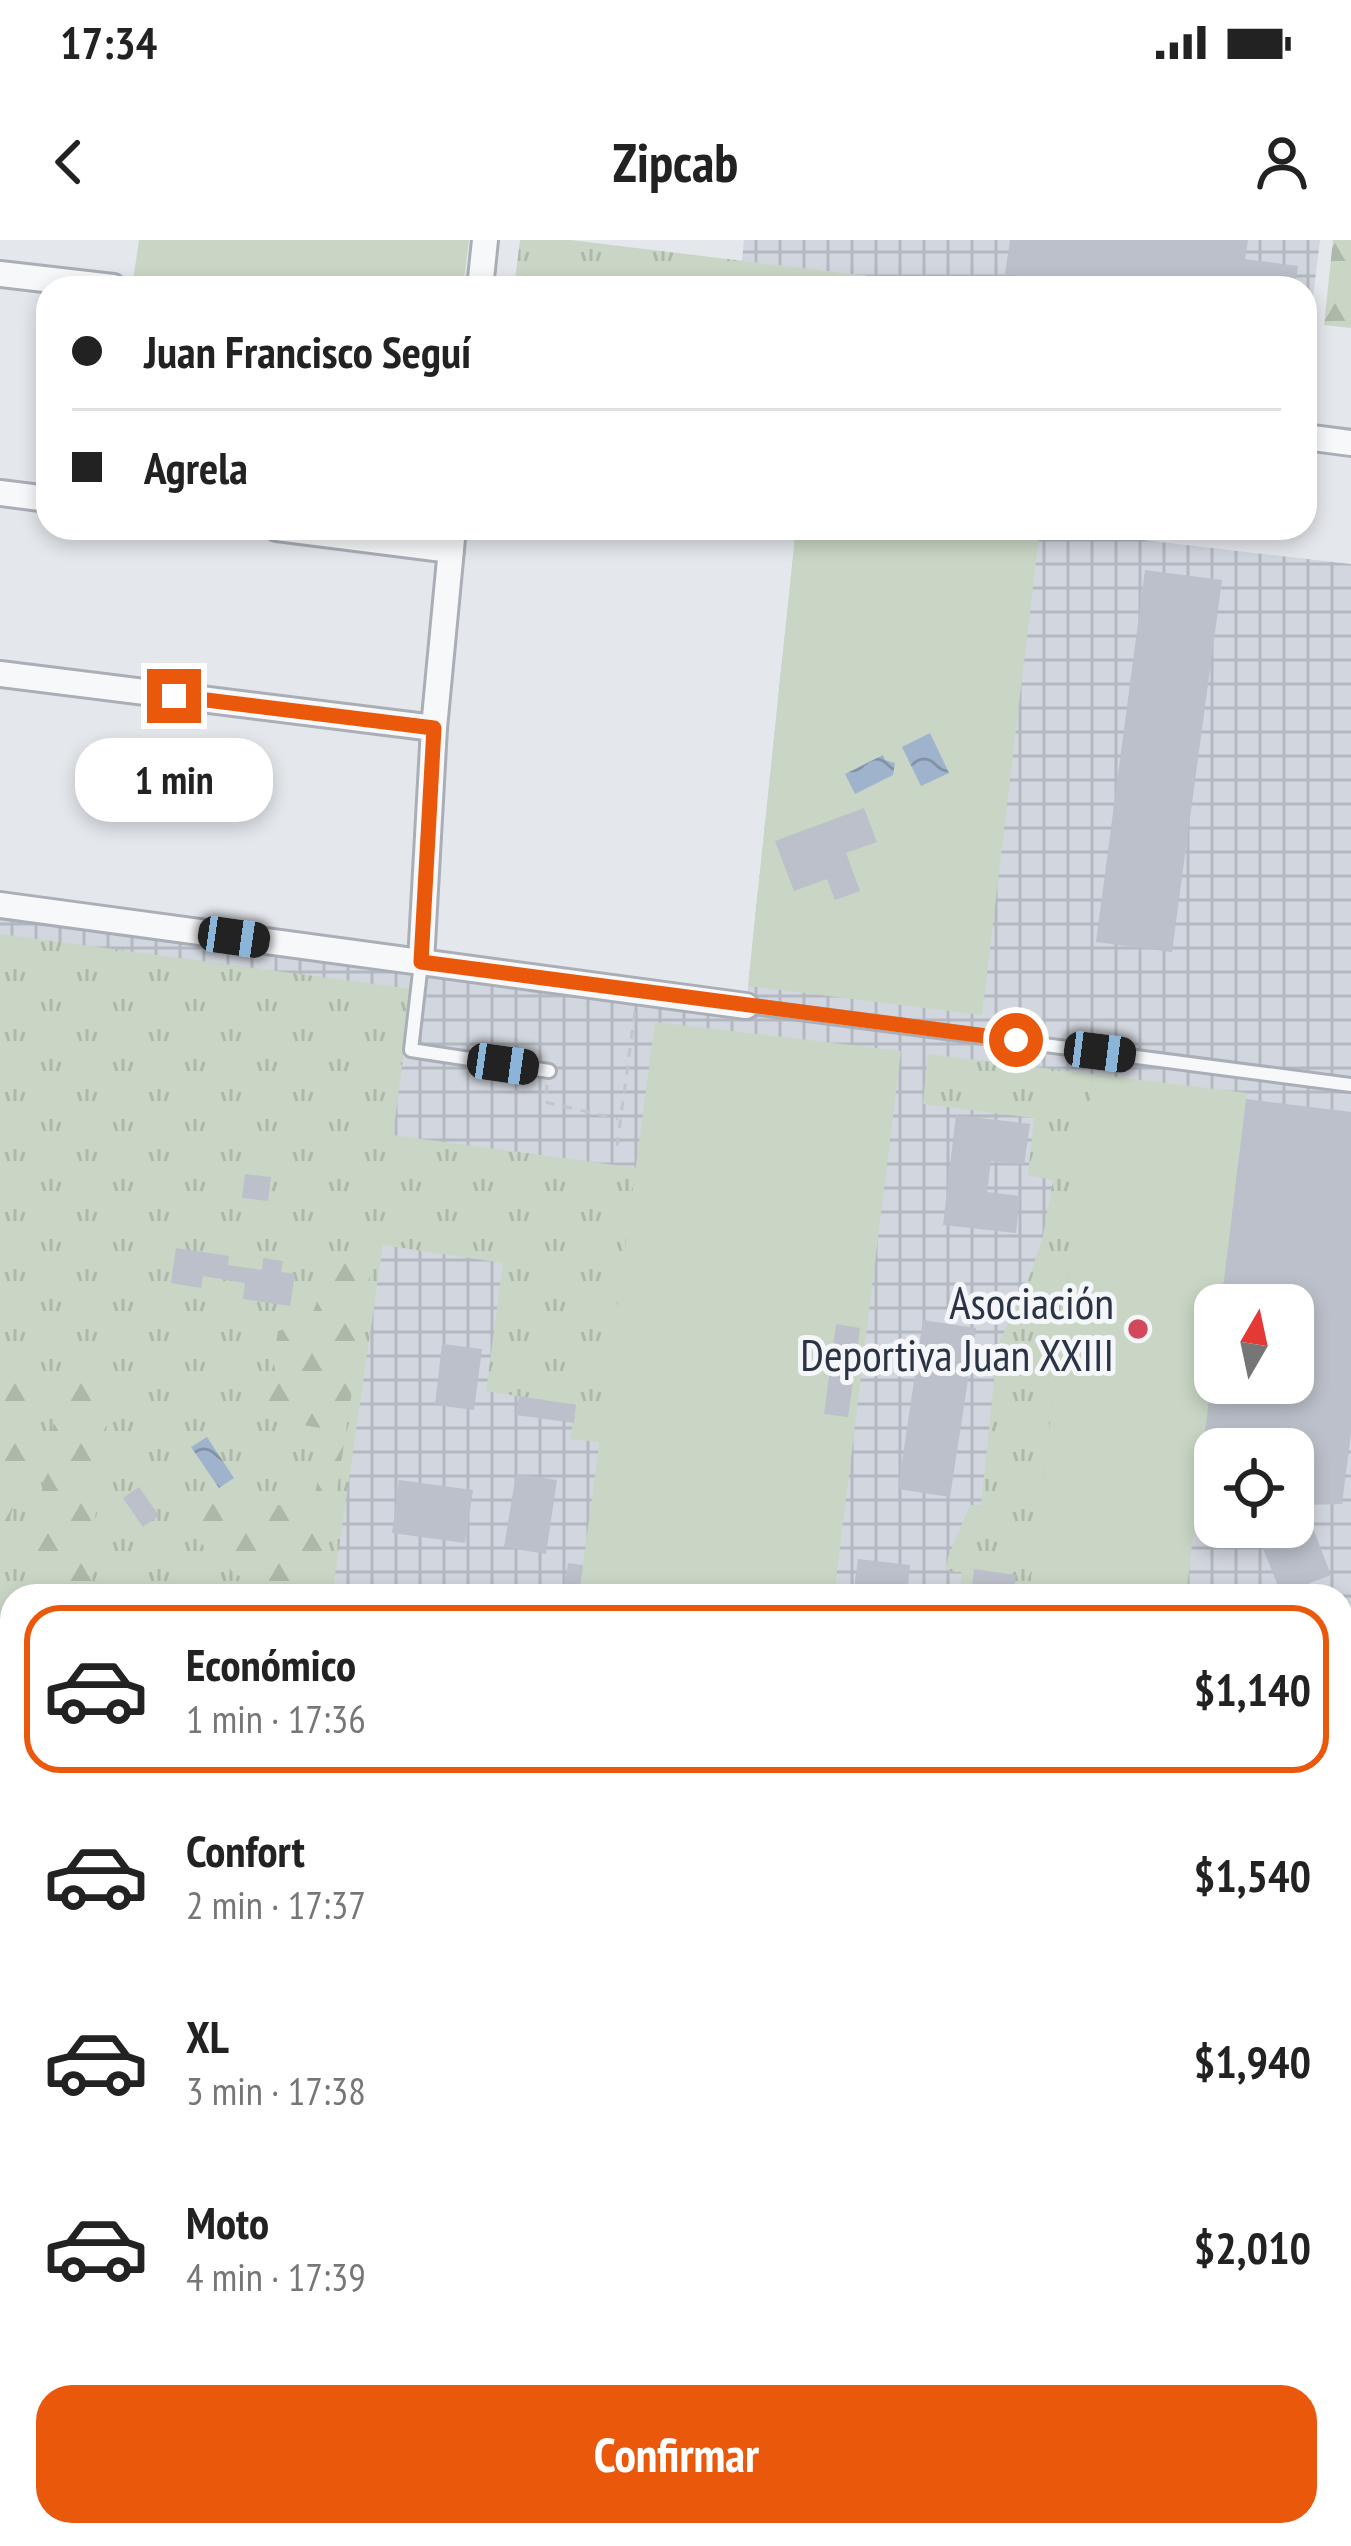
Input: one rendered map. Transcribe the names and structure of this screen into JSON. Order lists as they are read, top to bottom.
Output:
{
  "places": ["Asociación Deportiva Juan XXIII"],
  "north": "top",
  "page": {
    "status": "17:34",
    "header": "Zipcab",
    "banner": ["Juan Francisco Seguí", "Agrela"],
    "bubble": "1 min",
    "list": [
      {
        "name": "Económico",
        "note": "1 min · 17:36",
        "value": "$1,140"
      },
      {
        "name": "Confort",
        "note": "2 min · 17:37",
        "value": "$1,540"
      },
      {
        "name": "XL",
        "note": "3 min · 17:38",
        "value": "$1,940"
      },
      {
        "name": "Moto",
        "note": "4 min · 17:39",
        "value": "$2,010"
      }
    ],
    "buttons": "Confirmar"
  }
}
